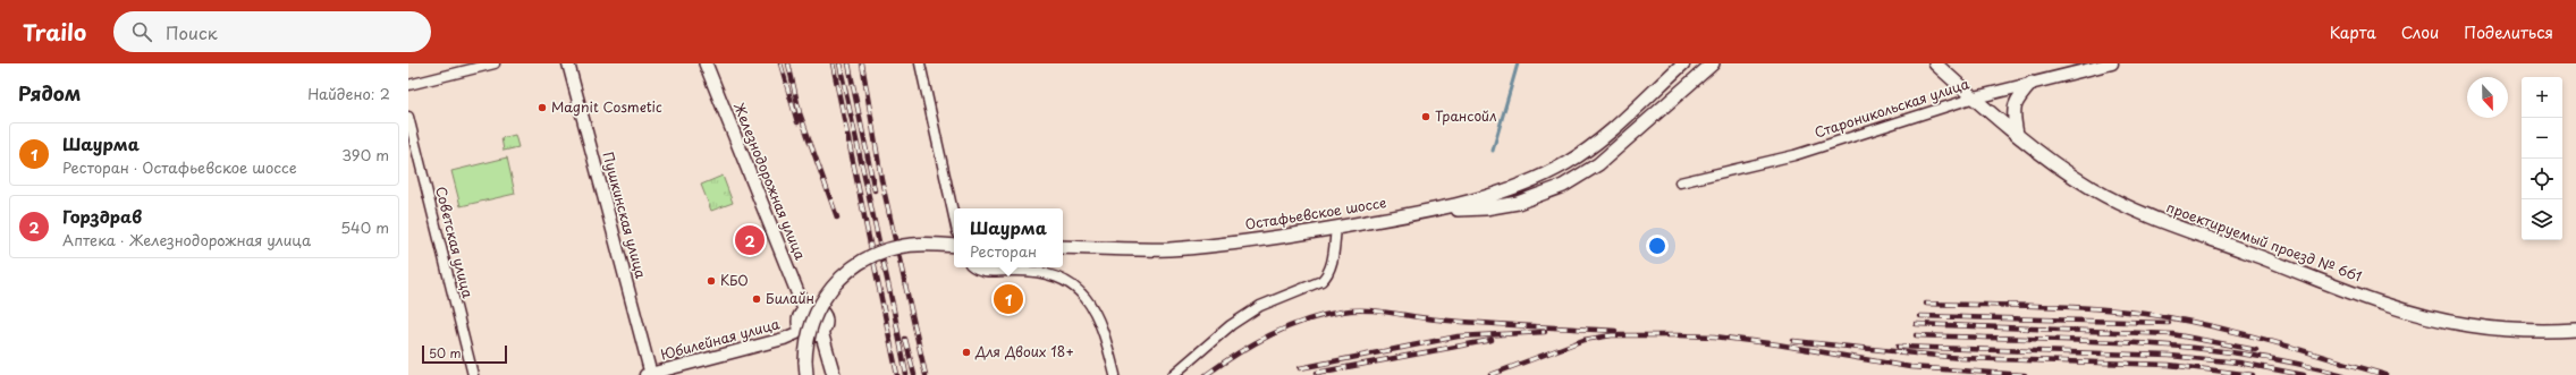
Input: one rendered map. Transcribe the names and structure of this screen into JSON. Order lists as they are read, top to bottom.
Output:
{
  "streets": {
    "main road": ["Железнодорожная улица", "Остафьевское шоссе", "проектируемый проезд № 661"],
    "street": [
      "Староникольская улица",
      "Пушкинская улица",
      "Советская улица",
      "Юбилейная улица"
    ]
  },
  "crossings": [
    ["Староникольская улица", "проектируемый проезд № 661"],
    ["Железнодорожная улица", "Юбилейная улица"],
    ["Пушкинская улица", "Юбилейная улица"]
  ],
  "places": [
    "Magnit Cosmetic",
    "Трансойл",
    "КБО",
    "Билайн",
    "Для Двоих 18+"
  ],
  "scale_bar": "50 m",
  "north": "bottom",
  "page": {
    "header": "Trailo",
    "search": "Поиск",
    "nav": ["Карта", "Слои", "Поделиться"],
    "heading": ["Рядом", "Найдено: 2"],
    "map_buttons": ["+", "−"],
    "list": [
      {
        "mark": "1",
        "name": "Шаурма",
        "note": "Ресторан · Остафьевское шоссе",
        "value": "390 m"
      },
      {
        "mark": "2",
        "name": "Горздрав",
        "note": "Аптека · Железнодорожная улица",
        "value": "540 m"
      }
    ],
    "popup": ["Шаурма", "Ресторан"],
    "pins": ["2", "1"],
    "scale": "50 m"
  }
}
